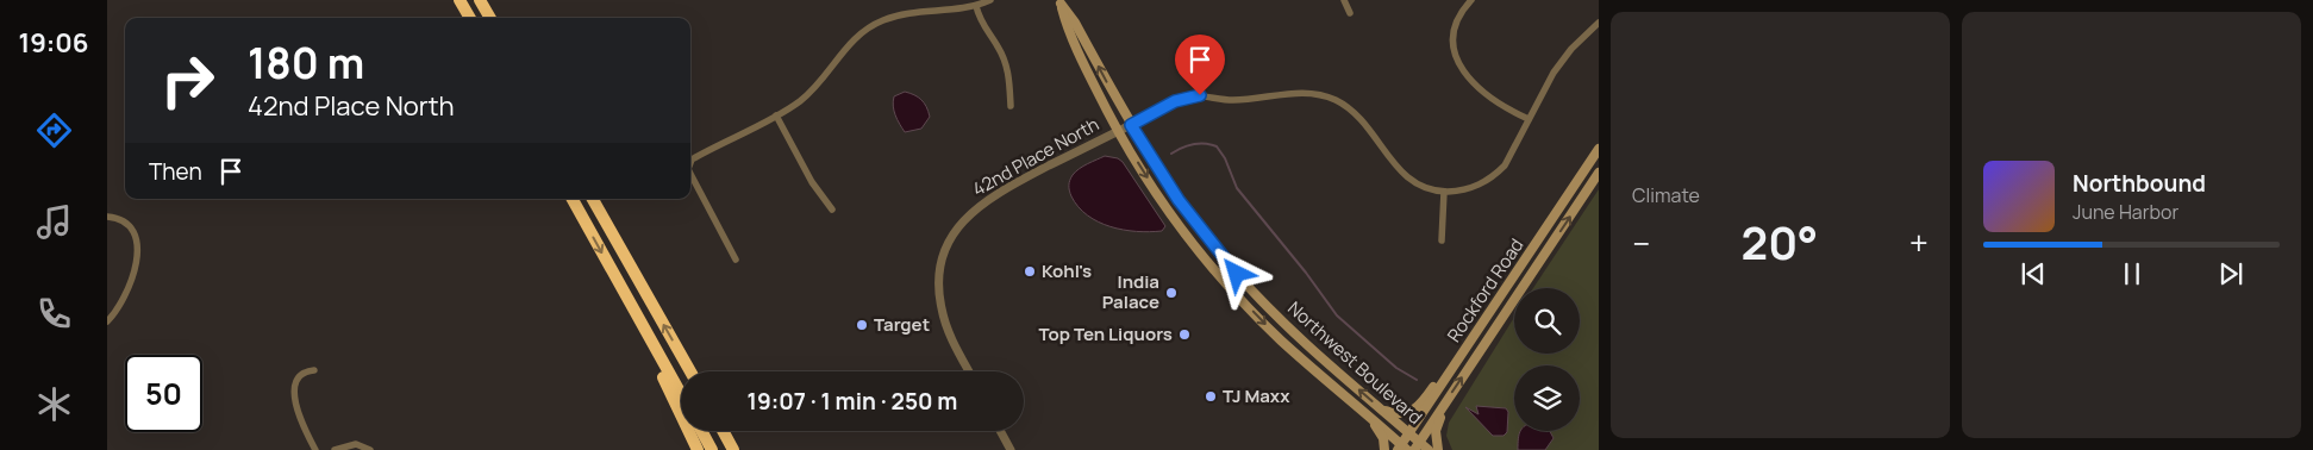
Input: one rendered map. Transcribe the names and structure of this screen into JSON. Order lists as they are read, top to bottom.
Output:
{
  "streets": {
    "main road": ["Rockford Road", "Northwest Boulevard"],
    "street": ["42nd Place North"]
  },
  "crossings": [
    ["42nd Place North", "Northwest Boulevard"],
    ["Rockford Road", "Northwest Boulevard"]
  ],
  "places": [
    "Kohl's",
    "India Palace",
    "Target",
    "Top Ten Liquors",
    "TJ Maxx"
  ],
  "page": {
    "tabs": "19:06",
    "tile": "Climate",
    "turn": ["180 m", "42nd Place North"],
    "then": "Then",
    "song": ["Northbound", "June Harbor"],
    "heat": ["−", "20°", "+"],
    "limit": "50",
    "trip": "19:07 · 1 min · 250 m"
  }
}
